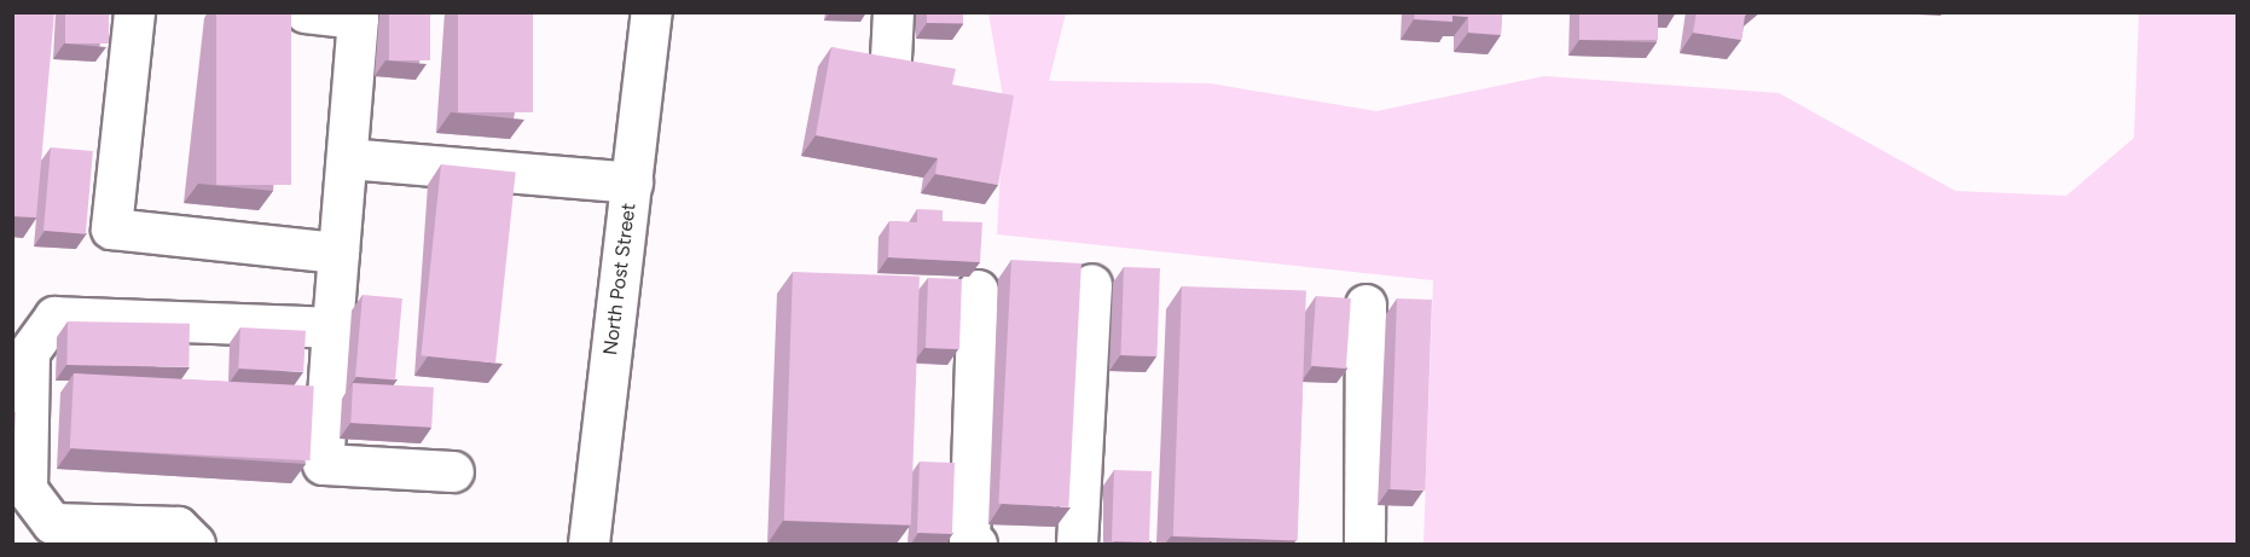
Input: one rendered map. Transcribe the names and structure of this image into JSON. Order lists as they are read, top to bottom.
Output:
{
  "streets": {
    "street": ["North Post Street"]
  }
}
